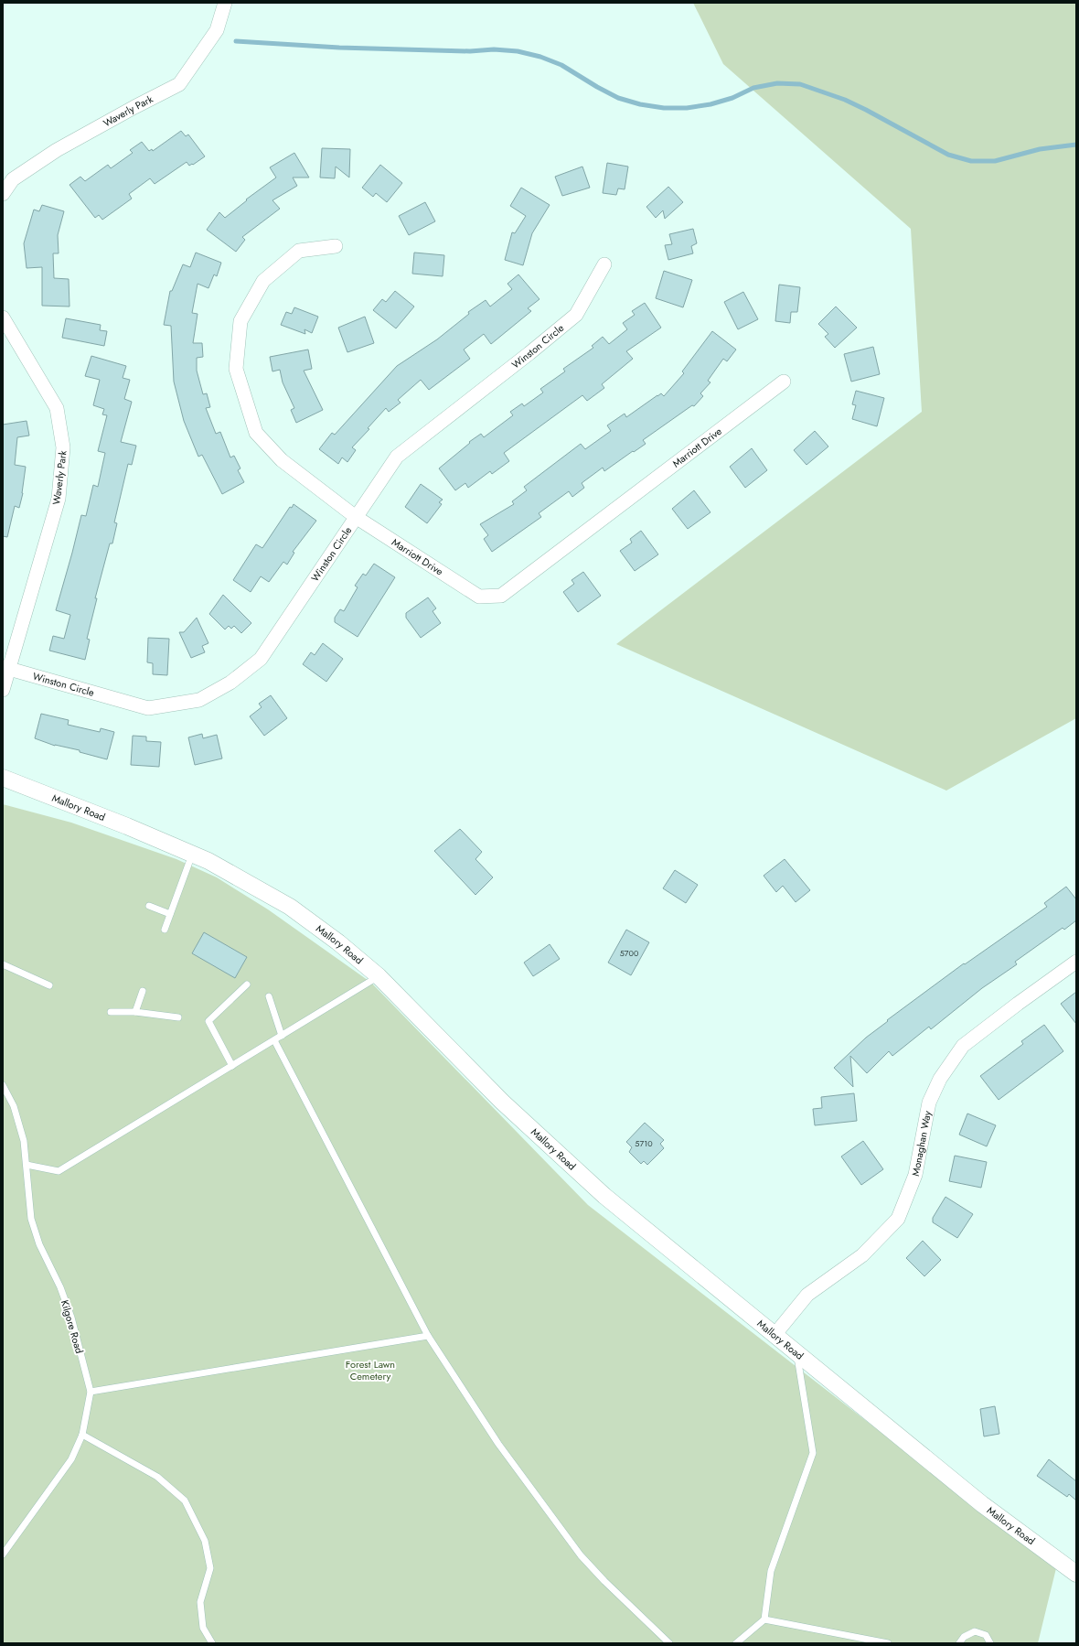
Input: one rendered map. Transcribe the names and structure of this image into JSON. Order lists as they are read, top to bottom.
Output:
{
  "streets": {
    "street": [
      "Waverly Park",
      "Winston Circle",
      "Marriott Drive",
      "Mallory Road",
      "Monaghan Way"
    ],
    "lane": ["Kilgore Road"]
  },
  "crossings": [
    ["Waverly Park", "Winston Circle"],
    ["Winston Circle", "Marriott Drive"],
    ["Mallory Road", "Monaghan Way"]
  ],
  "parks": ["Forest Lawn Cemetery"],
  "house_numbers": ["5700", "5710"]
}
